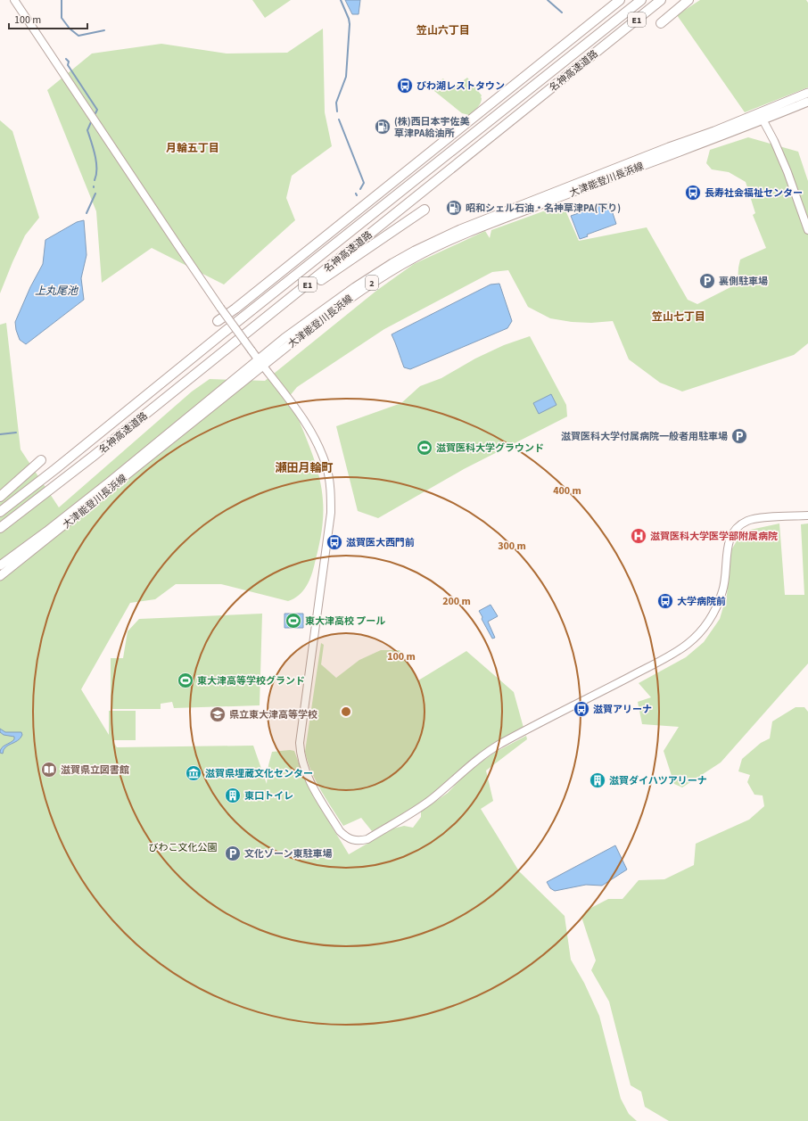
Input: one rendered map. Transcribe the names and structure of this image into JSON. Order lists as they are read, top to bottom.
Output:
{
  "streets": {
    "highway": ["E1", "名神高速道路"],
    "main road": ["大津能登川長浜線", "2"]
  },
  "districts": [
    "笠山六丁目",
    "月輪五丁目",
    "笠山七丁目",
    "瀬田月輪町"
  ],
  "water": ["上丸尾池"],
  "parks": ["びわこ文化公園"],
  "places": {
    "bus stop": [
      "びわ湖レストタウン",
      "長寿社会福祉センター",
      "滋賀医大西門前",
      "大学病院前",
      "滋賀アリーナ"
    ],
    "fuel station": ["(株)西日本宇佐美 草津PA給油所", "昭和シェル石油・名神草津PA(下り)"],
    "parking": ["裏側駐車場", "滋賀医科大学付属病院一般者用駐車場", "文化ゾーン東駐車場"],
    "sports": ["滋賀医科大学グラウンド", "東大津高校 プール", "東大津高等学校グランド"],
    "hospital": ["滋賀医科大学医学部附属病院"],
    "school or university": ["県立東大津高等学校"],
    "library": ["滋賀県立図書館"],
    "museum": ["滋賀県埋蔵文化センター"],
    "building": ["滋賀ダイハツアリーナ", "東口トイレ"]
  },
  "scale_bar": "100 m",
  "rings": [
    "400 m",
    "300 m",
    "200 m",
    "100 m"
  ]
}
